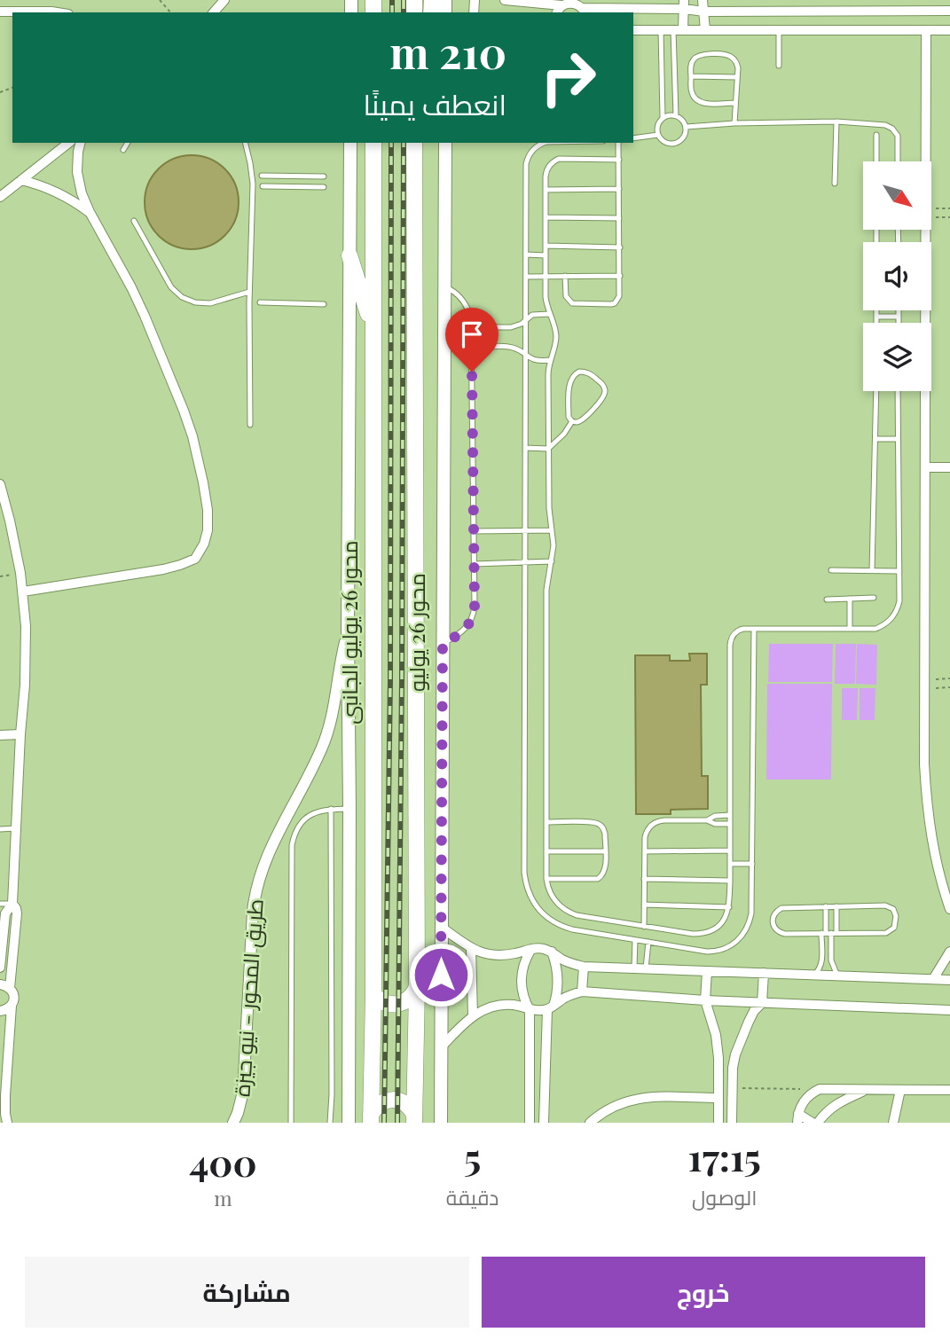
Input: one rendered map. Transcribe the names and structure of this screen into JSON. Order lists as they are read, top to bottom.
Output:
{
  "streets": {
    "highway": ["محور 26 يوليو"],
    "main road": ["محور 26 يوليو الجانبى"],
    "street": ["طريق المحور - نيو جيزة"]
  },
  "crossings": [
    ["محور 26 يوليو الجانبى", "طريق المحور - نيو جيزة"]
  ],
  "north": "bottom right",
  "page": {
    "turn": ["210 m", "انعطف يمينًا"],
    "eta": [
      "17:15",
      "الوصول",
      "5",
      "دقيقة",
      "400",
      "m"
    ],
    "buttons": ["خروج", "مشاركة"]
  }
}
